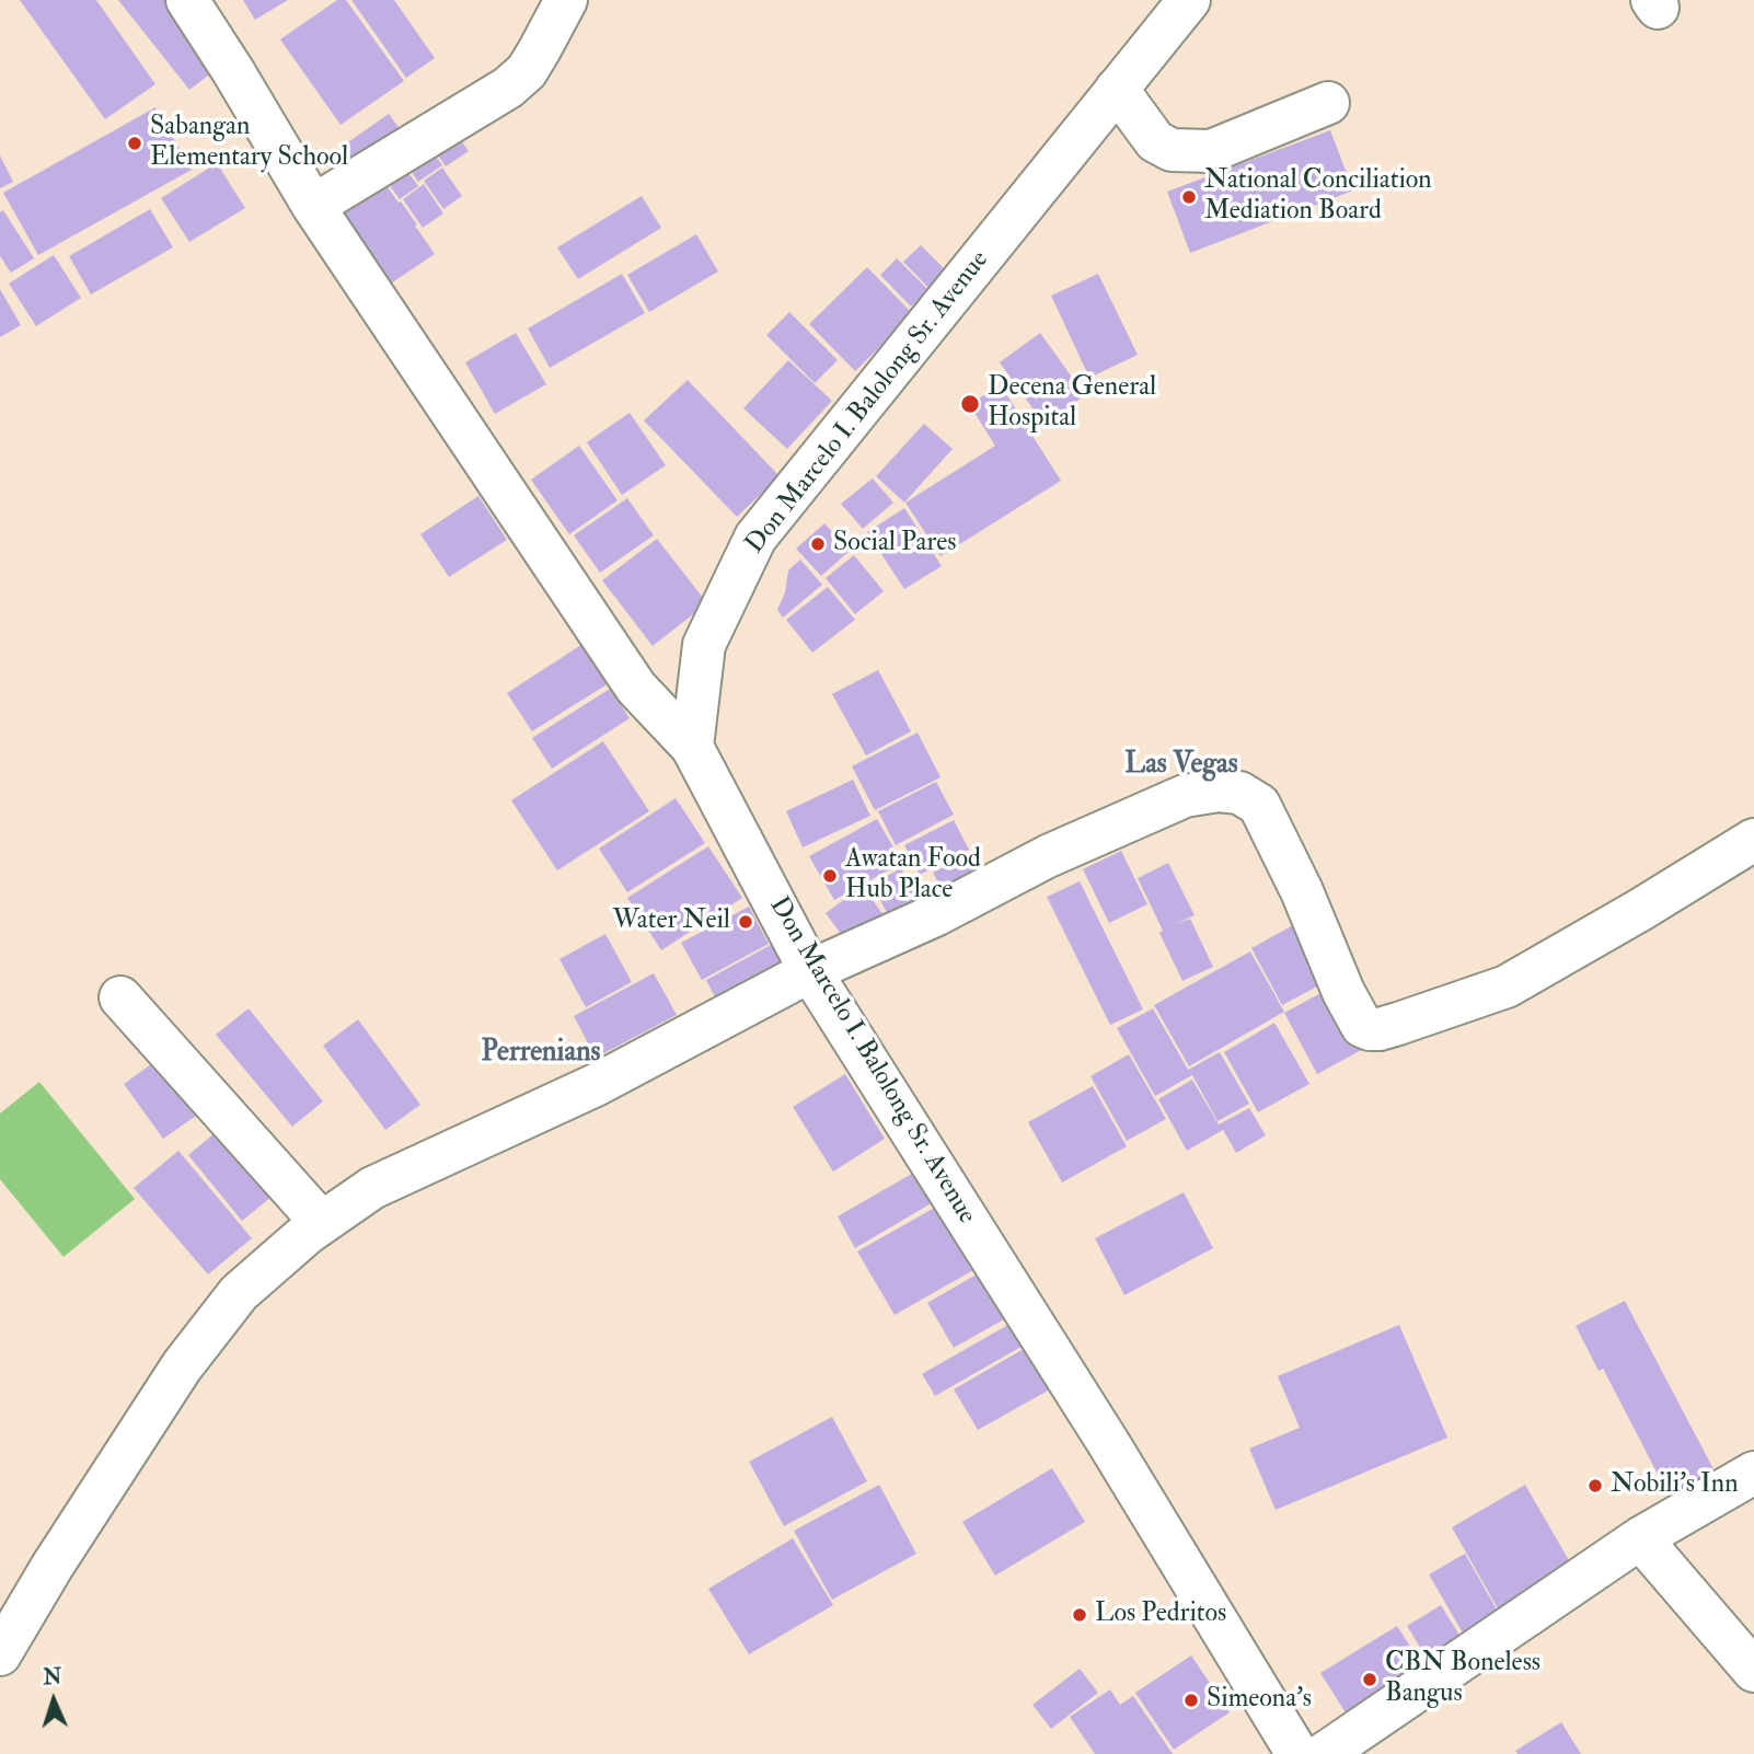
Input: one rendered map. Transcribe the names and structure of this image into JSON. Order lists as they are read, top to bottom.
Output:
{
  "streets": {
    "street": ["Don Marcelo I. Balolong Sr. Avenue"]
  },
  "districts": ["Las Vegas", "Perrenians"],
  "places": [
    "Sabangan Elementary School",
    "National Conciliation Mediation Board",
    "Decena General Hospital",
    "Social Pares",
    "Awatan Food Hub Place",
    "Water Neil",
    "Nobili's Inn",
    "Los Pedritos",
    "CBN Boneless Bangus",
    "Simeona's"
  ],
  "north": "top"
}
